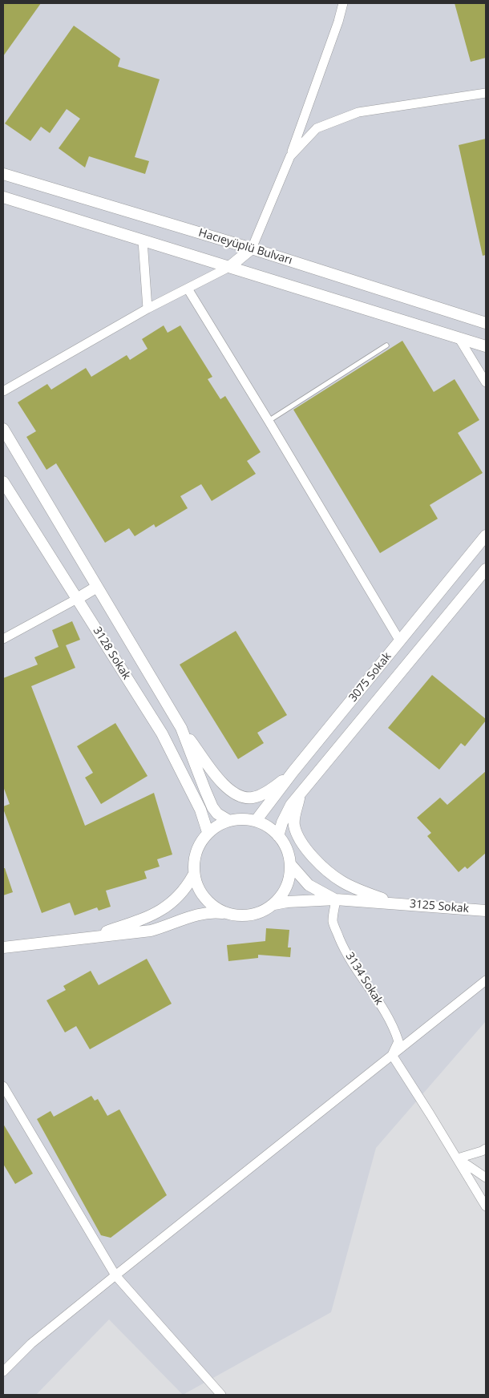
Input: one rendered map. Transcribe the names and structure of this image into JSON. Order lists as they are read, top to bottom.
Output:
{
  "streets": {
    "street": [
      "Hacıeyüplü Bulvarı",
      "3128 Sokak",
      "3075 Sokak",
      "3125 Sokak",
      "3134 Sokak"
    ]
  },
  "crossings": [
    ["3128 Sokak", "3075 Sokak"],
    ["3128 Sokak", "3125 Sokak"],
    ["3075 Sokak", "3125 Sokak"],
    ["3125 Sokak", "3134 Sokak"]
  ]
}
